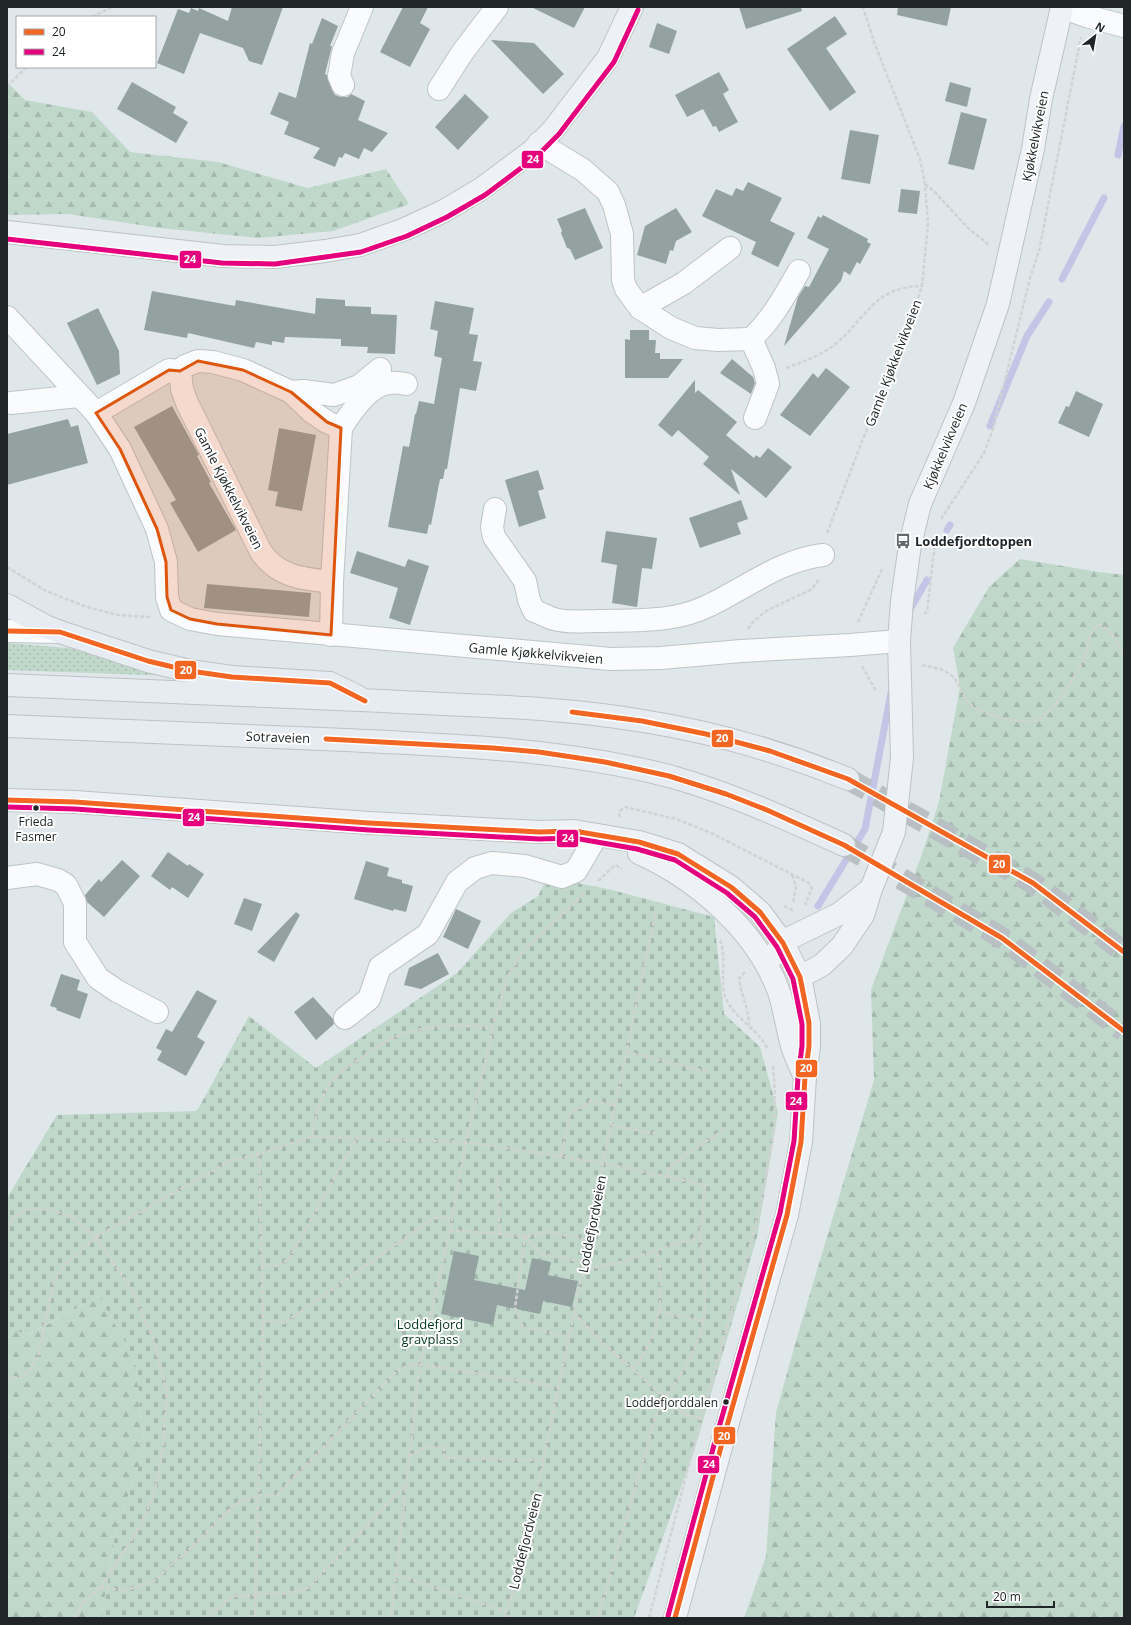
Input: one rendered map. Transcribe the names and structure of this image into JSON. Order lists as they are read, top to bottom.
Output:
{
  "streets": {
    "highway": ["Sotraveien"],
    "main road": ["Kjøkkelvikveien"],
    "street": ["Gamle Kjøkkelvikveien"],
    "path": ["Loddefjordveien"]
  },
  "crossings": [
    ["Kjøkkelvikveien", "Gamle Kjøkkelvikveien"]
  ],
  "parks": ["Loddefjord gravplass"],
  "places": {
    "bus stop": ["Loddefjordtoppen"],
    "other": ["Frieda Fasmer", "Loddefjorddalen"]
  },
  "lines": ["transit line 24", "transit line 20"],
  "legend": ["20", "24"],
  "scale_bar": "20 m",
  "north": "top right"
}
